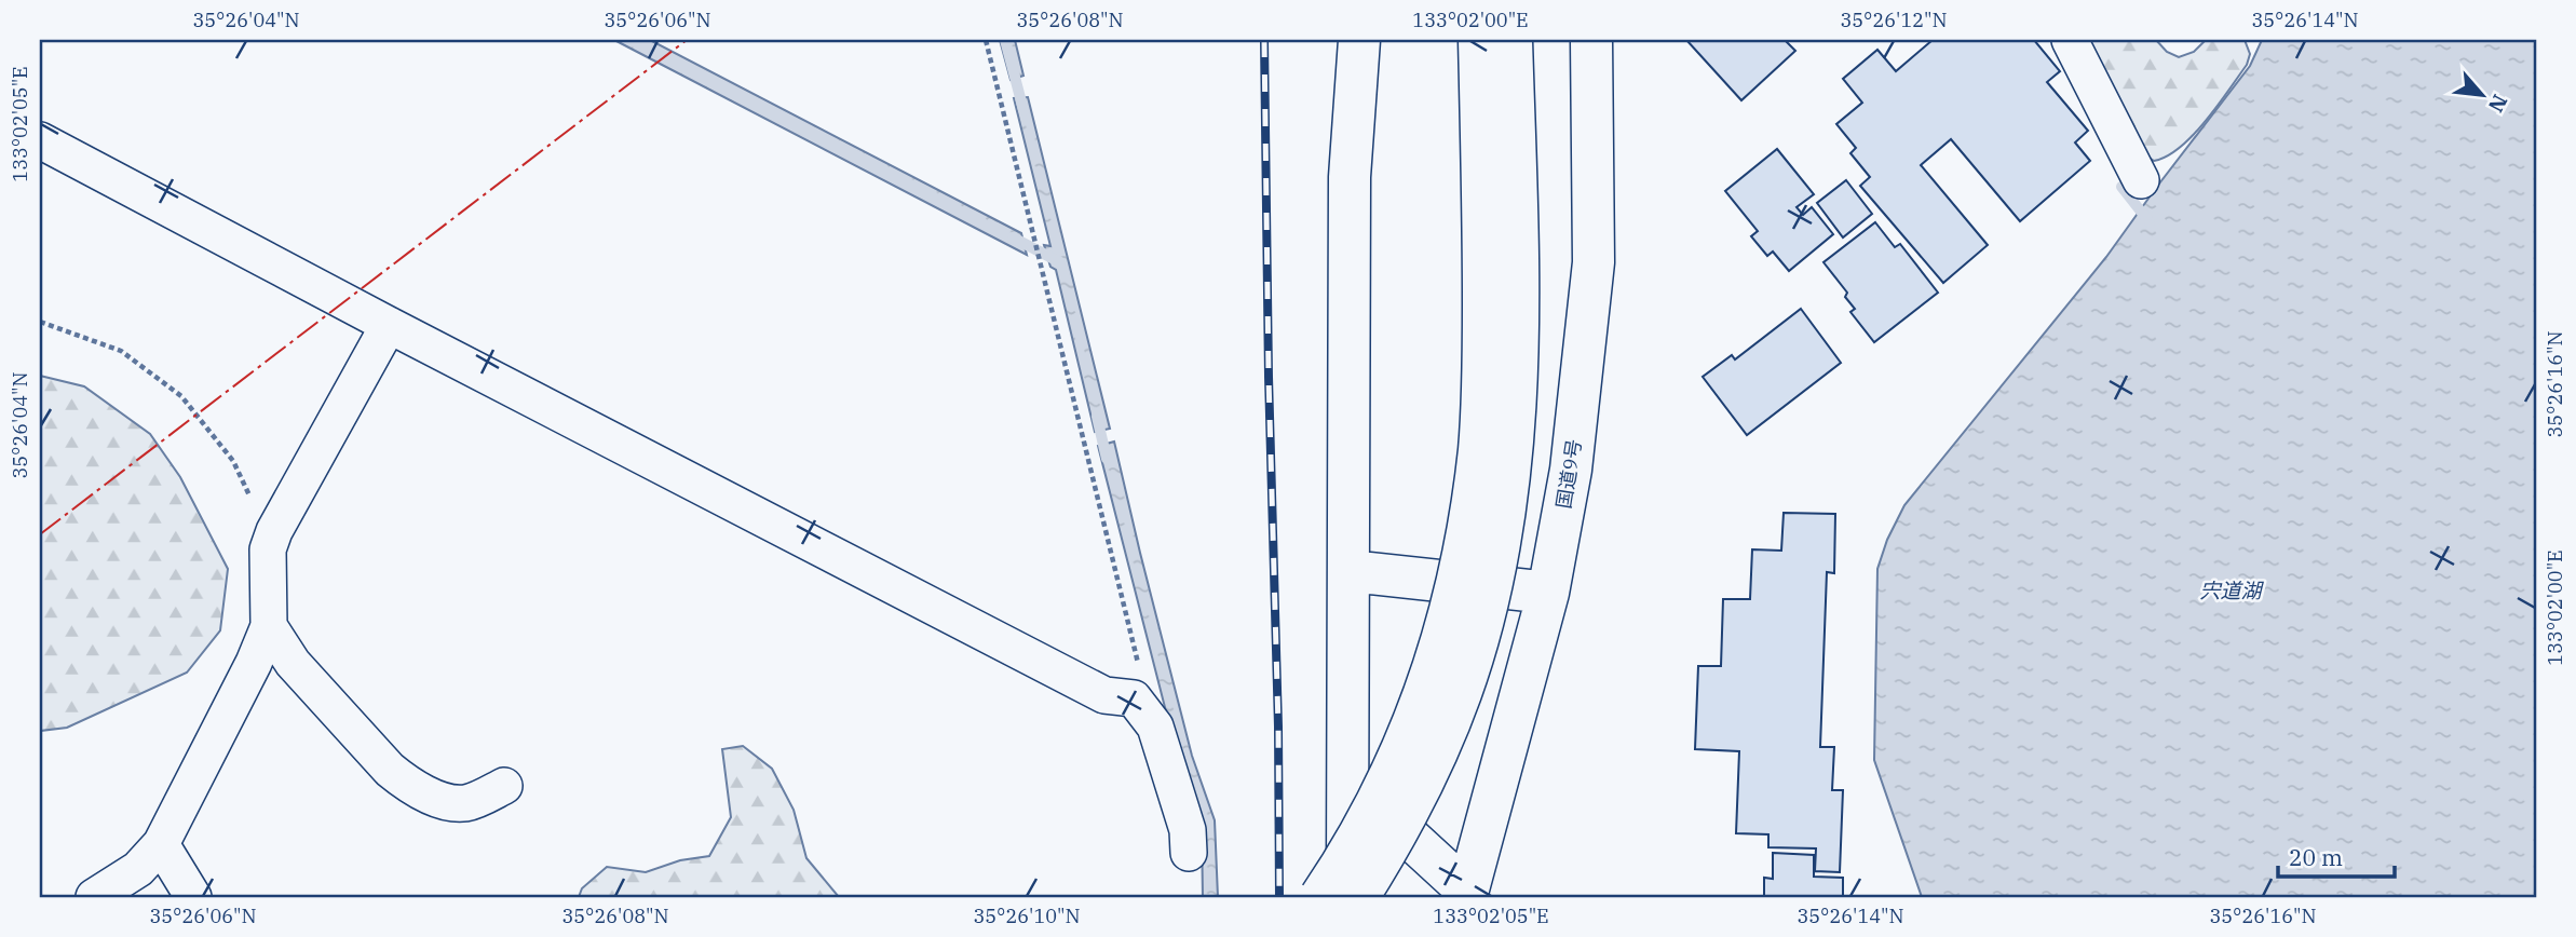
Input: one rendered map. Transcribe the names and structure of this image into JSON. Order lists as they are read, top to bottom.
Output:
{
  "streets": {
    "highway": ["国道9号"]
  },
  "water": ["宍道湖"],
  "scale_bar": "20 m",
  "north": "bottom right",
  "coordinates": [
    "35°26'04\"N",
    "35°26'06\"N",
    "35°26'08\"N",
    "133°02'00\"E",
    "35°26'12\"N",
    "35°26'14\"N",
    "133°02'05\"E",
    "35°26'16\"N",
    "35°26'10\"N"
  ]
}
